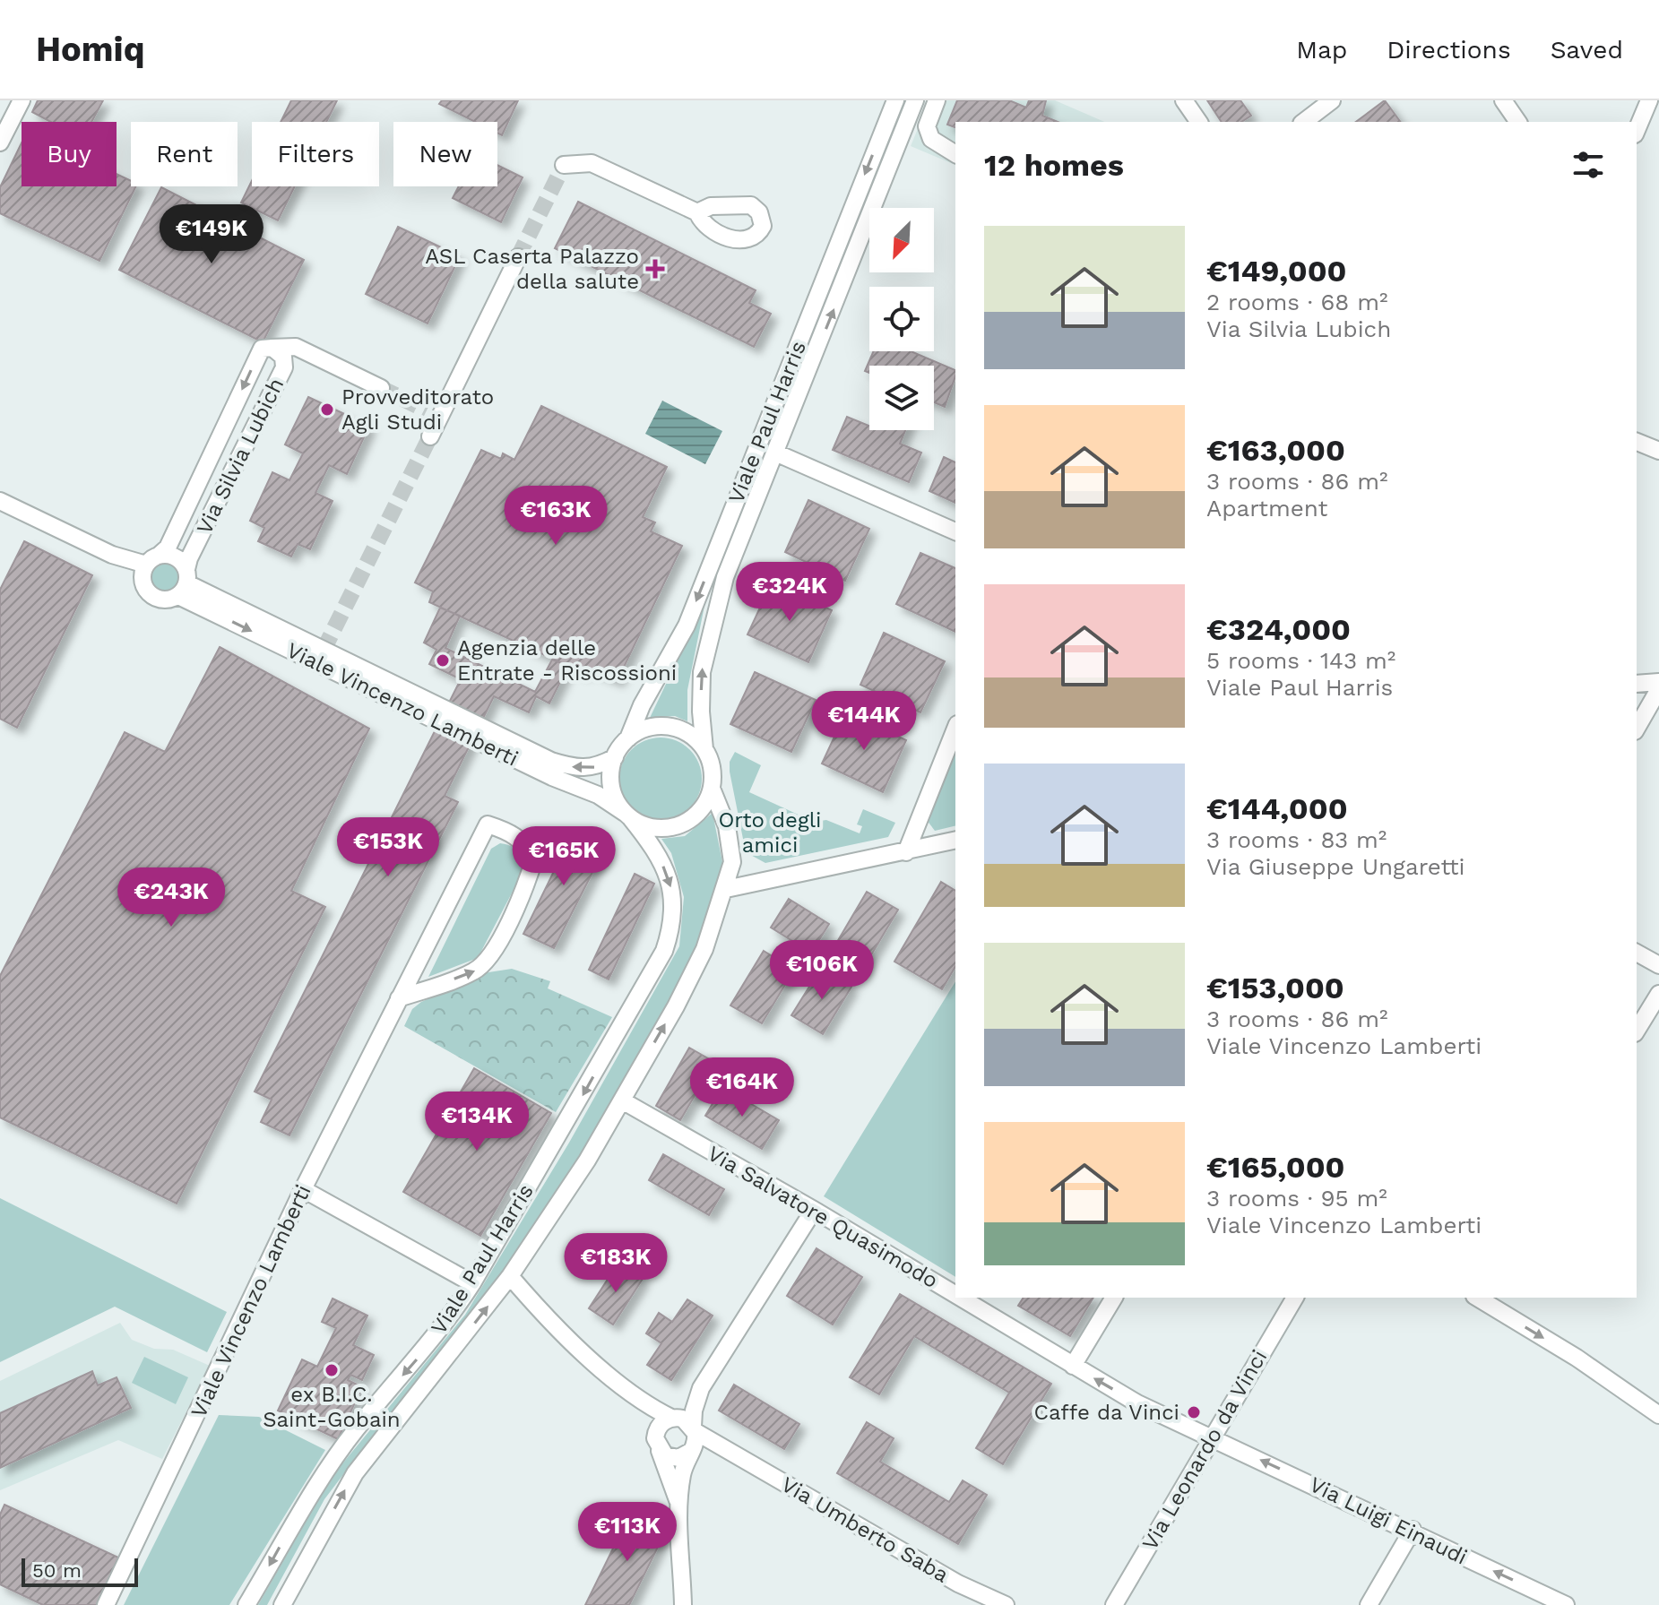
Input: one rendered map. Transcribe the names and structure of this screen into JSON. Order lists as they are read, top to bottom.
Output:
{
  "streets": {
    "street": [
      "Viale Paul Harris",
      "Via Silvia Lubich",
      "Viale Vincenzo Lamberti",
      "Via Salvatore Quasimodo",
      "Via Leonardo da Vinci",
      "Via Luigi Einaudi",
      "Via Umberto Saba"
    ]
  },
  "crossings": [
    ["Viale Paul Harris", "Viale Vincenzo Lamberti"],
    ["Viale Paul Harris", "Via Salvatore Quasimodo"],
    ["Via Silvia Lubich", "Viale Vincenzo Lamberti"],
    ["Via Salvatore Quasimodo", "Via Leonardo da Vinci"],
    ["Via Salvatore Quasimodo", "Via Luigi Einaudi"],
    ["Via Leonardo da Vinci", "Via Luigi Einaudi"]
  ],
  "one_way": ["Via Luigi Einaudi"],
  "parks": ["Orto degli amici"],
  "places": {
    "health": ["ASL Caserta Palazzo della salute"],
    "other": [
      "Provveditorato Agli Studi",
      "Agenzia delle Entrate - Riscossioni",
      "ex B.I.C. Saint-Gobain",
      "Caffe da Vinci"
    ]
  },
  "scale_bar": "50 m",
  "north": "bottom left",
  "page": {
    "header": "Homiq",
    "nav": ["Map", "Directions", "Saved"],
    "chip": [
      "Buy",
      "Rent",
      "Filters",
      "New"
    ],
    "heading": "12 homes",
    "price": [
      "€149K",
      "€163K",
      "€324K",
      "€144K",
      "€153K",
      "€165K",
      "€243K",
      "€106K",
      "€164K",
      "€134K",
      "€183K",
      "€113K"
    ],
    "list": [
      {
        "name": "€149,000",
        "note": "2 rooms · 68 m² · Via Silvia Lubich"
      },
      {
        "name": "€163,000",
        "note": "3 rooms · 86 m² · Apartment"
      },
      {
        "name": "€324,000",
        "note": "5 rooms · 143 m² · Viale Paul Harris"
      },
      {
        "name": "€144,000",
        "note": "3 rooms · 83 m² · Via Giuseppe Ungaretti"
      },
      {
        "name": "€153,000",
        "note": "3 rooms · 86 m² · Viale Vincenzo Lamberti"
      },
      {
        "name": "€165,000",
        "note": "3 rooms · 95 m² · Viale Vincenzo Lamberti"
      }
    ],
    "scale": "50 m"
  }
}
